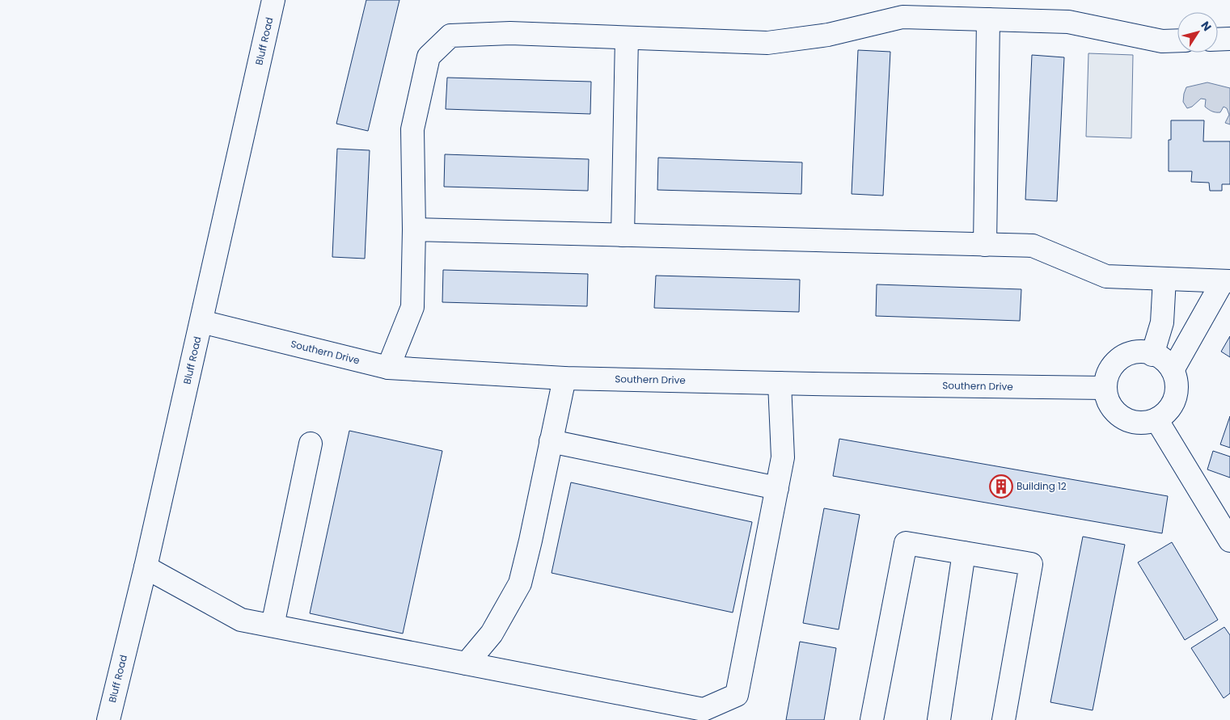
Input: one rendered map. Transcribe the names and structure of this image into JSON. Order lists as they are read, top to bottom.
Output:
{
  "streets": {
    "street": ["Bluff Road", "Southern Drive"]
  },
  "crossings": [
    ["Bluff Road", "Southern Drive"]
  ],
  "places": {
    "building": ["Building 12"]
  },
  "north": "top right"
}
